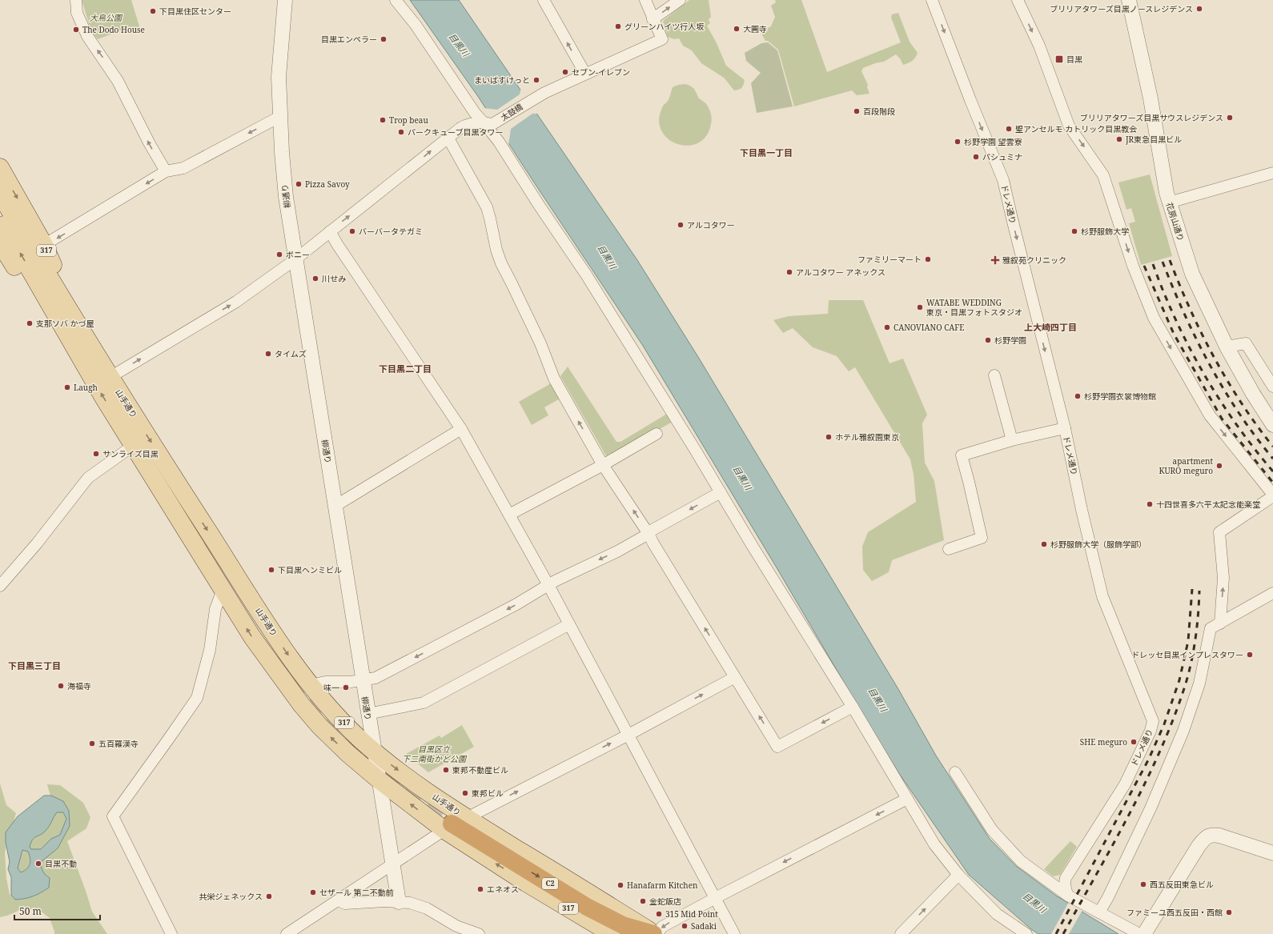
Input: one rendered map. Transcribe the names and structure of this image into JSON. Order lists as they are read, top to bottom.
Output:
{
  "streets": {
    "highway": ["C2"],
    "main road": ["317", "山手通り"],
    "street": [
      "太鼓橋",
      "柳通り",
      "ドレメ通り",
      "花房山通り"
    ]
  },
  "crossings": [
    ["柳通り", "山手通り"],
    ["317", "山手通り"],
    ["山手通り", "C2"]
  ],
  "districts": [
    "下目黒一丁目",
    "上大崎四丁目",
    "下目黒二丁目",
    "下目黒三丁目"
  ],
  "water": ["目黒川"],
  "parks": ["大鳥公園", "目黒区立 下二南街かど公園"],
  "places": {
    "other": [
      "ブリリアタワーズ目黒ノースレジデンス",
      "下目黒住区センター",
      "グリーンハイツ行人坂",
      "大圓寺",
      "The Dodo House",
      "目黒エンペラー",
      "セブン-イレブン",
      "まいばすけっと",
      "百段階段",
      "ブリリアタワーズ目黒サウスレジデンス",
      "Trop beau",
      "聖アンセルモ カトリック目黒教会",
      "パークキューブ目黒タワー",
      "JR東急目黒ビル",
      "杉野学園 望雲寮",
      "パシュミナ",
      "Pizza Savoy",
      "アルコタワー",
      "バーバータテガミ",
      "杉野服飾大学",
      "ポニー",
      "ファミリーマート",
      "アルコタワー アネックス",
      "川せみ",
      "WATABE WEDDING 東京・目黒フォトスタジオ",
      "支那ソバ かづ屋",
      "CANOVIANO CAFE",
      "杉野学園",
      "タイムズ",
      "Laugh",
      "杉野学園衣裳博物館",
      "ホテル雅叙園東京",
      "サンライズ目黒",
      "apartment KURO meguro",
      "十四世喜多六平太記念能楽堂",
      "杉野服飾大学（服飾学部）",
      "下目黒ヘンミビル",
      "ドレッセ目黒インプレスタワー",
      "海福寺",
      "味一",
      "SHE meguro",
      "五百羅漢寺",
      "東邦不動産ビル",
      "東邦ビル",
      "目黒不動",
      "西五反田東急ビル",
      "Hanafarm Kitchen",
      "エネオス",
      "セザール 第二不動前",
      "共栄ジェネックス",
      "金蛇飯店",
      "ファミーユ西五反田・西館",
      "315 Mid Point",
      "Sadaki"
    ],
    "transit": ["目黒"],
    "health": ["雅叙苑クリニック"]
  },
  "scale_bar": "50 m"
}
